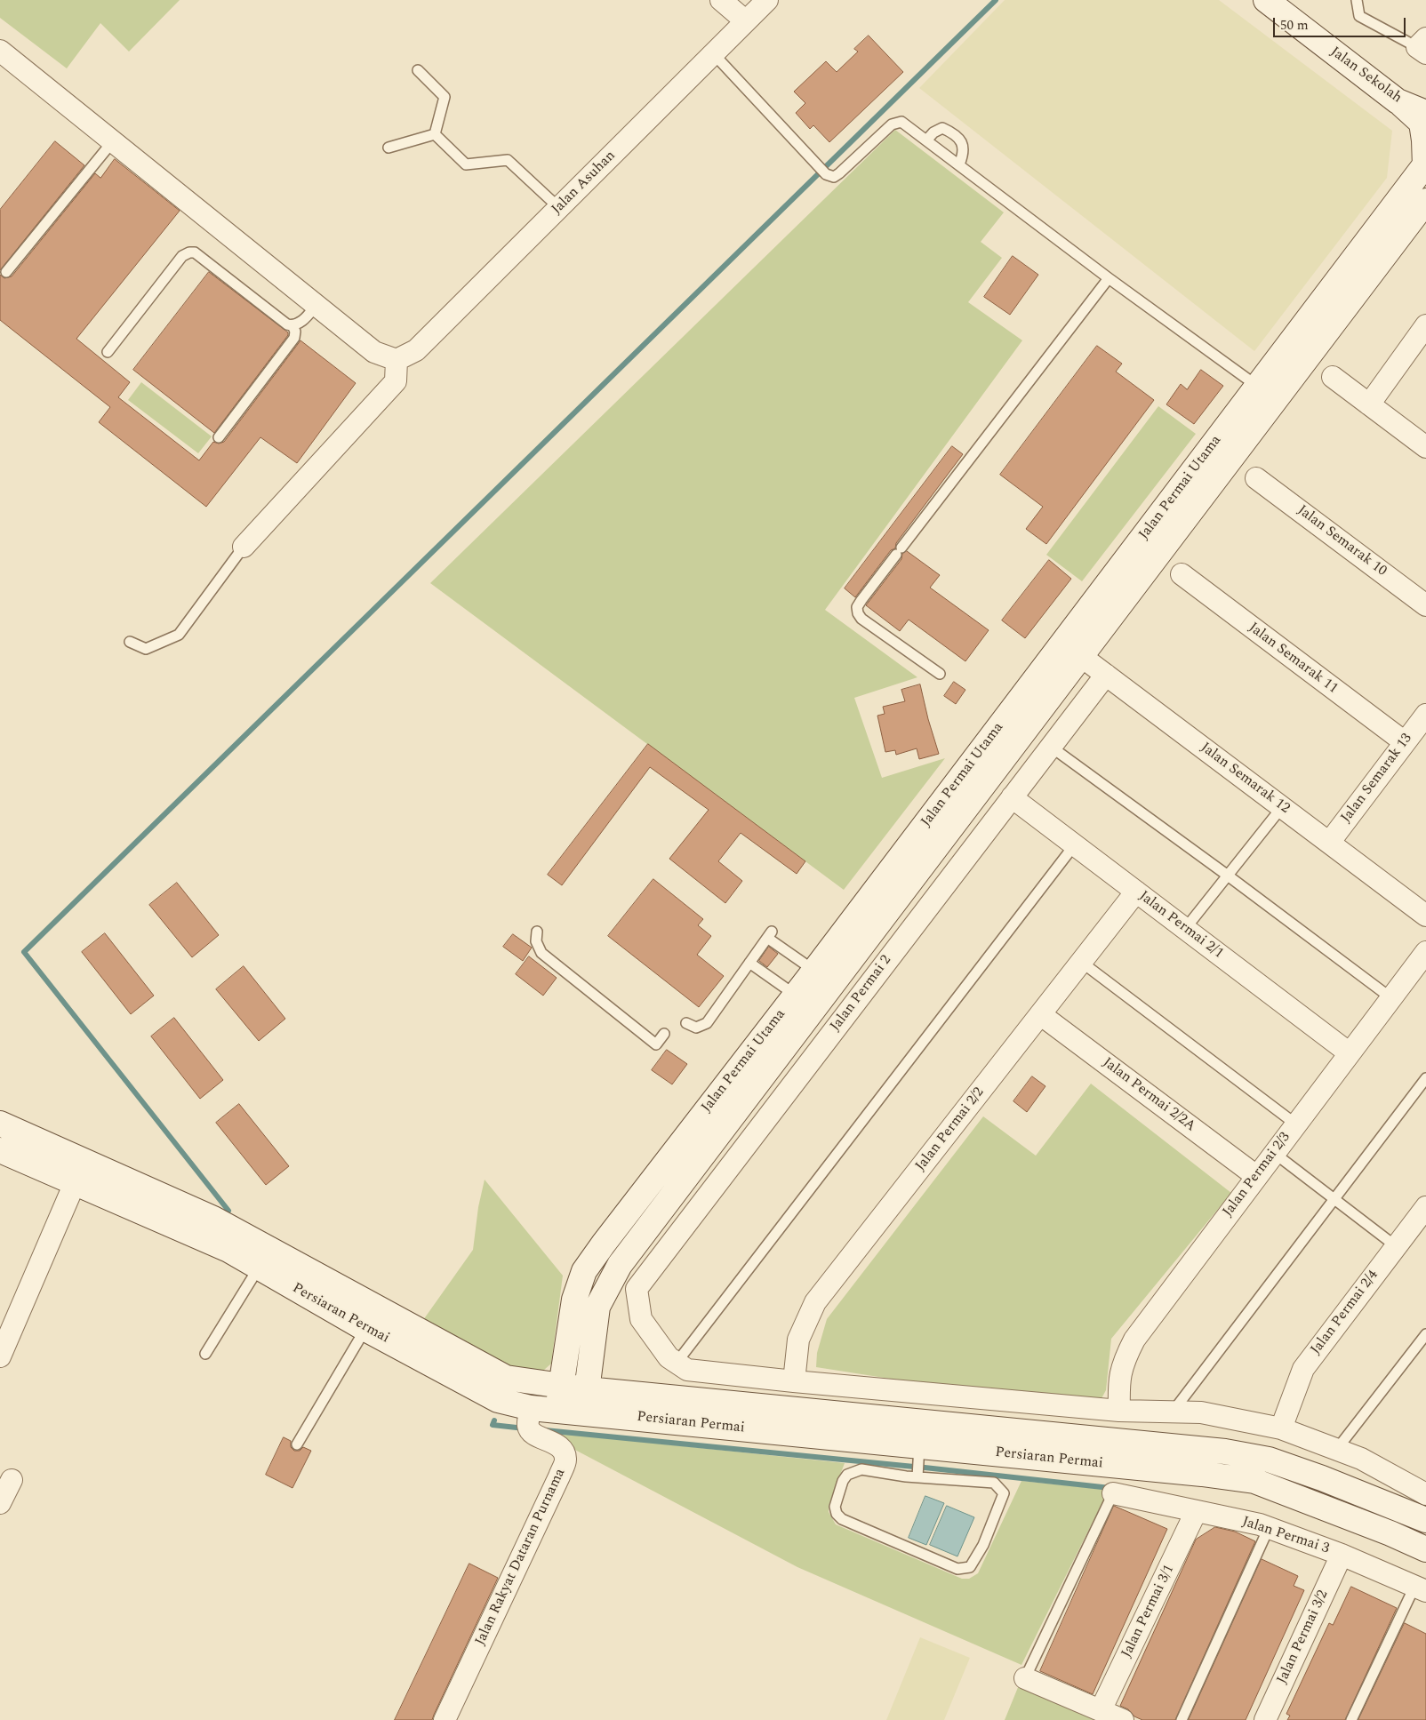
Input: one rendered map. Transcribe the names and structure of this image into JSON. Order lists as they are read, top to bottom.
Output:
{
  "streets": {
    "street": [
      "Jalan Sekolah",
      "Jalan Asuhan",
      "Jalan Permai Utama",
      "Jalan Semarak 10",
      "Jalan Semarak 11",
      "Jalan Semarak 12",
      "Jalan Semarak 13",
      "Jalan Permai 2/1",
      "Jalan Permai 2",
      "Jalan Permai 2/2A",
      "Jalan Permai 2/2",
      "Jalan Permai 2/3",
      "Jalan Permai 2/4",
      "Persiaran Permai",
      "Jalan Permai 3",
      "Jalan Rakyat Dataran Purnama",
      "Jalan Permai 3/1",
      "Jalan Permai 3/2"
    ]
  },
  "crossings": [
    ["Jalan Permai Utama", "Jalan Semarak 12"],
    ["Jalan Permai Utama", "Persiaran Permai"],
    ["Jalan Semarak 11", "Jalan Semarak 13"],
    ["Jalan Semarak 12", "Jalan Semarak 13"],
    ["Jalan Semarak 12", "Jalan Permai 2"],
    ["Jalan Permai 2/1", "Jalan Permai 2"],
    ["Jalan Permai 2/1", "Jalan Permai 2/2"],
    ["Jalan Permai 2/1", "Jalan Permai 2/3"],
    ["Jalan Permai 2/2A", "Jalan Permai 2/2"],
    ["Jalan Permai 2/2A", "Jalan Permai 2/3"],
    ["Persiaran Permai", "Jalan Rakyat Dataran Purnama"],
    ["Jalan Permai 3", "Jalan Permai 3/1"],
    ["Jalan Permai 3", "Jalan Permai 3/2"]
  ],
  "scale_bar": "50 m"
}
